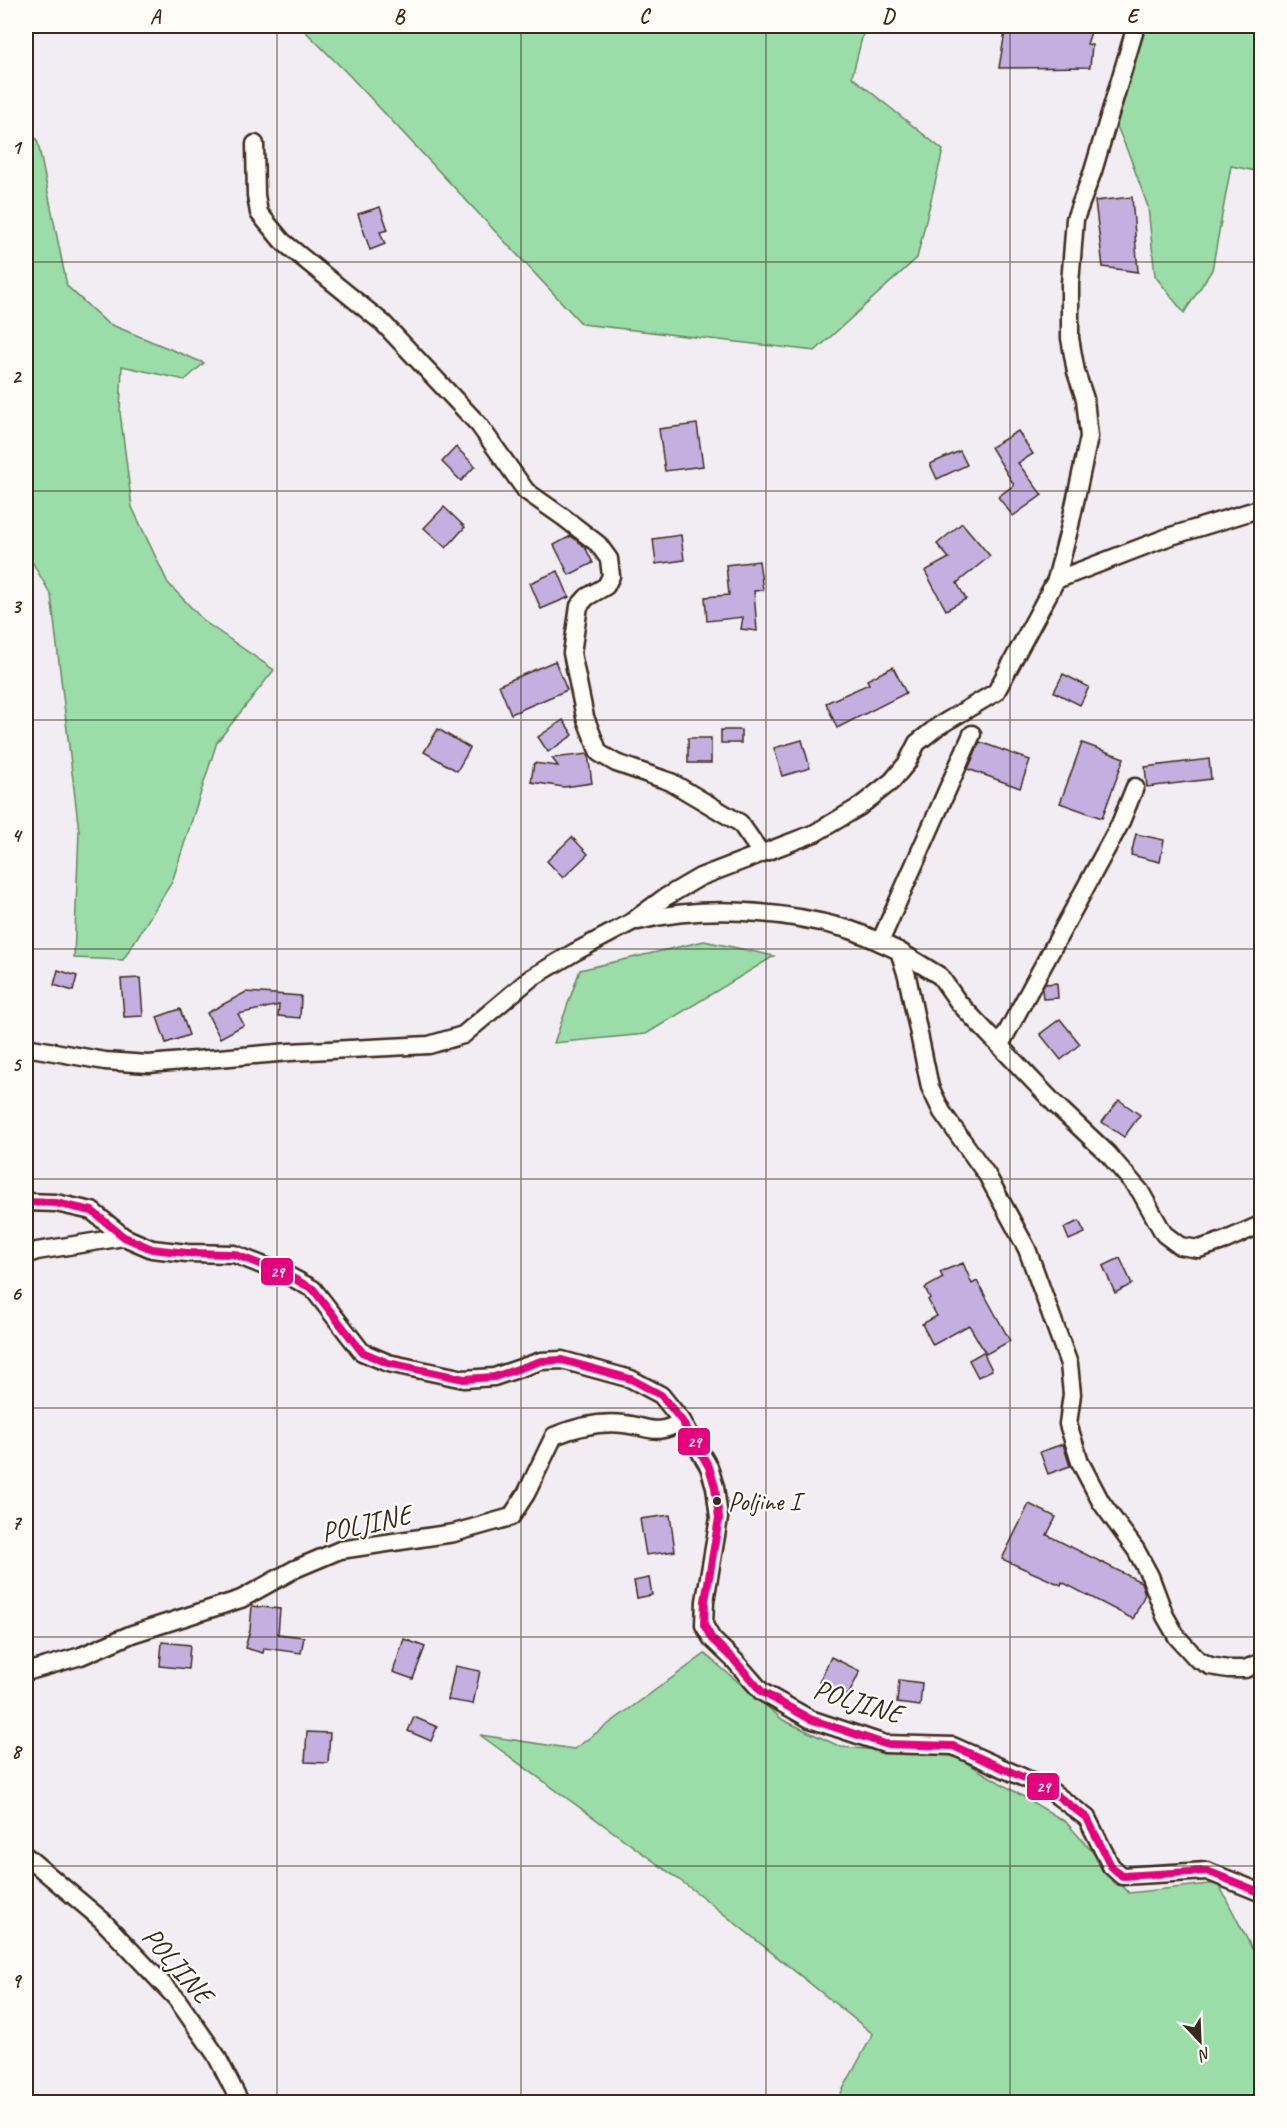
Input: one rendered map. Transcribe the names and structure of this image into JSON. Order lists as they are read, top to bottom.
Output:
{
  "streets": {
    "street": ["POLJINE"]
  },
  "places": ["Poljine I"],
  "lines": ["transit line 29"],
  "north": "bottom right",
  "grid": {
    "columns": [
      "A",
      "B",
      "C",
      "D",
      "E"
    ],
    "rows": [
      "1",
      "2",
      "3",
      "4",
      "5",
      "6",
      "7",
      "8",
      "9"
    ]
  }
}
